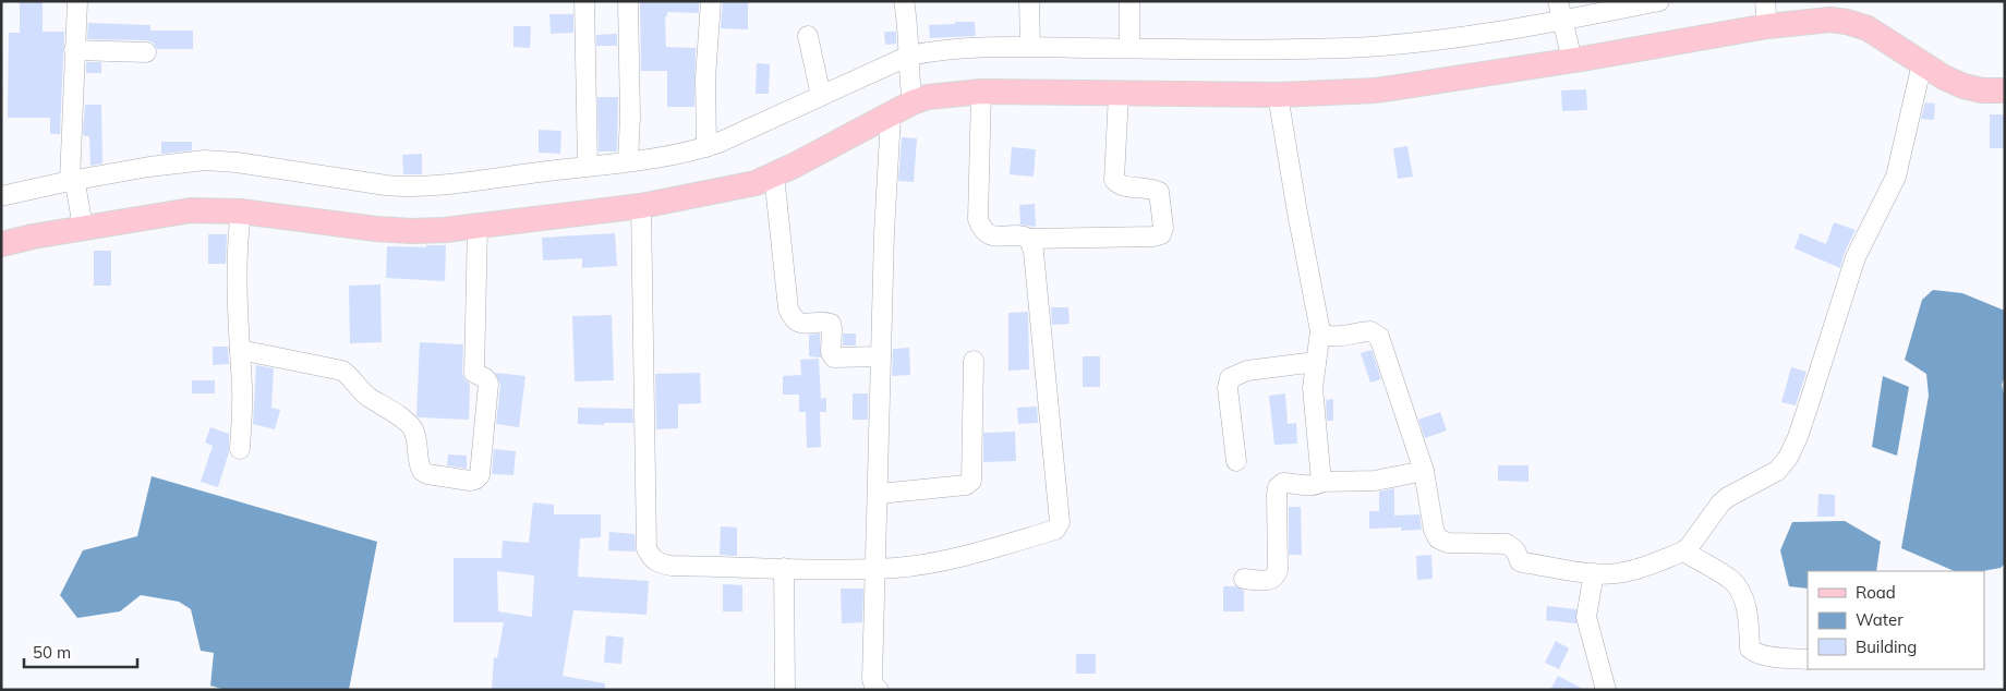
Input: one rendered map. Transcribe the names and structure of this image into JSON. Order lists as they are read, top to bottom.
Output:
{
  "legend": ["Road", "Water", "Building"],
  "scale_bar": "50 m"
}
